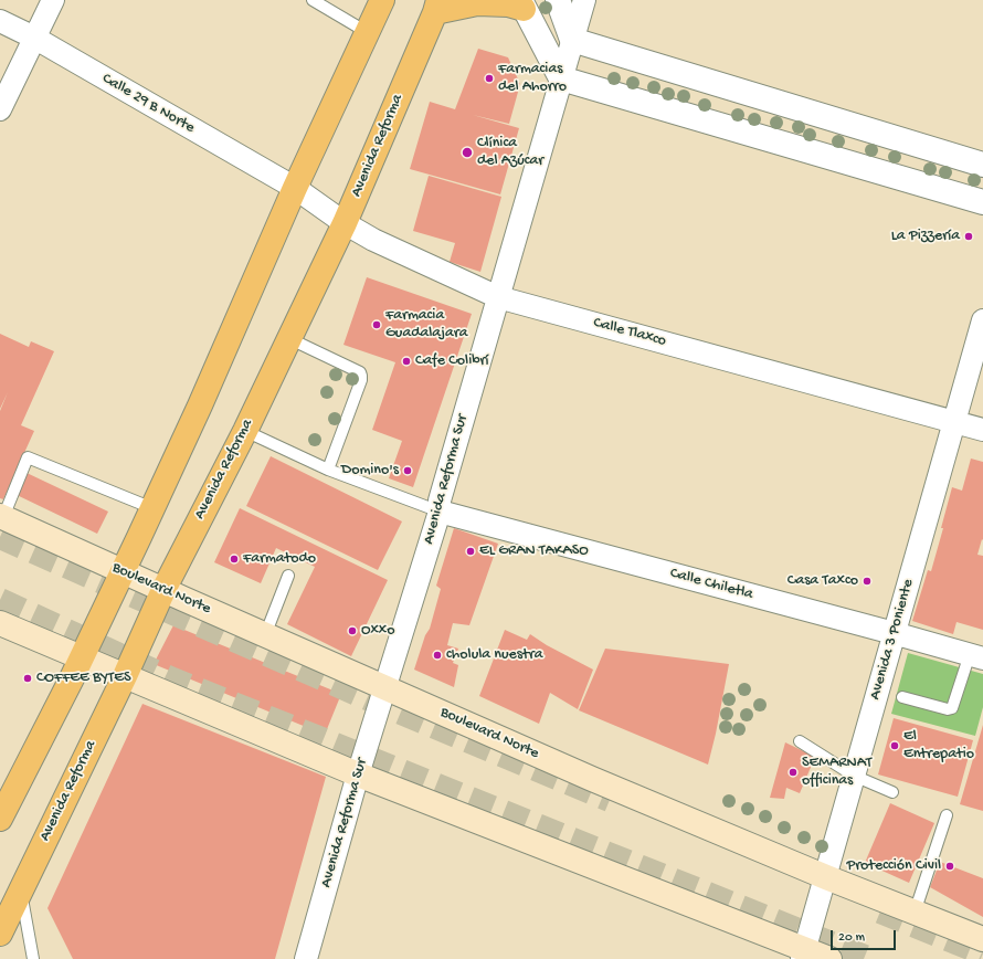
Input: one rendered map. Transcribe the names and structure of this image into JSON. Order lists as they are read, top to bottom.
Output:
{
  "streets": {
    "main road": ["Avenida Reforma", "Boulevard Norte"],
    "street": [
      "Calle 29 B Norte",
      "Calle Tlaxco",
      "Avenida Reforma Sur",
      "Calle Chiletla",
      "Avenida 3 Poniente"
    ]
  },
  "crossings": [
    ["Calle 29 B Norte", "Calle Tlaxco"],
    ["Avenida Reforma", "Calle Tlaxco"],
    ["Avenida Reforma", "Boulevard Norte"],
    ["Calle Tlaxco", "Avenida Reforma Sur"],
    ["Calle Tlaxco", "Avenida 3 Poniente"],
    ["Avenida Reforma Sur", "Calle Chiletla"],
    ["Avenida Reforma Sur", "Boulevard Norte"],
    ["Calle Chiletla", "Avenida 3 Poniente"],
    ["Boulevard Norte", "Avenida 3 Poniente"]
  ],
  "places": [
    "Farmacias del Ahorro",
    "Clínica del Azúcar",
    "La Pizzería",
    "Farmacia Guadalajara",
    "Cafe Colibrí",
    "Domino's",
    "EL GRAN TAKASO",
    "Farmatodo",
    "Casa Taxco",
    "Oxxo",
    "cholula nuestra",
    "COFFEE BYTES",
    "El Entrepatio",
    "SEMARNAT officinas",
    "Protección Civil"
  ],
  "scale_bar": "20 m"
}
